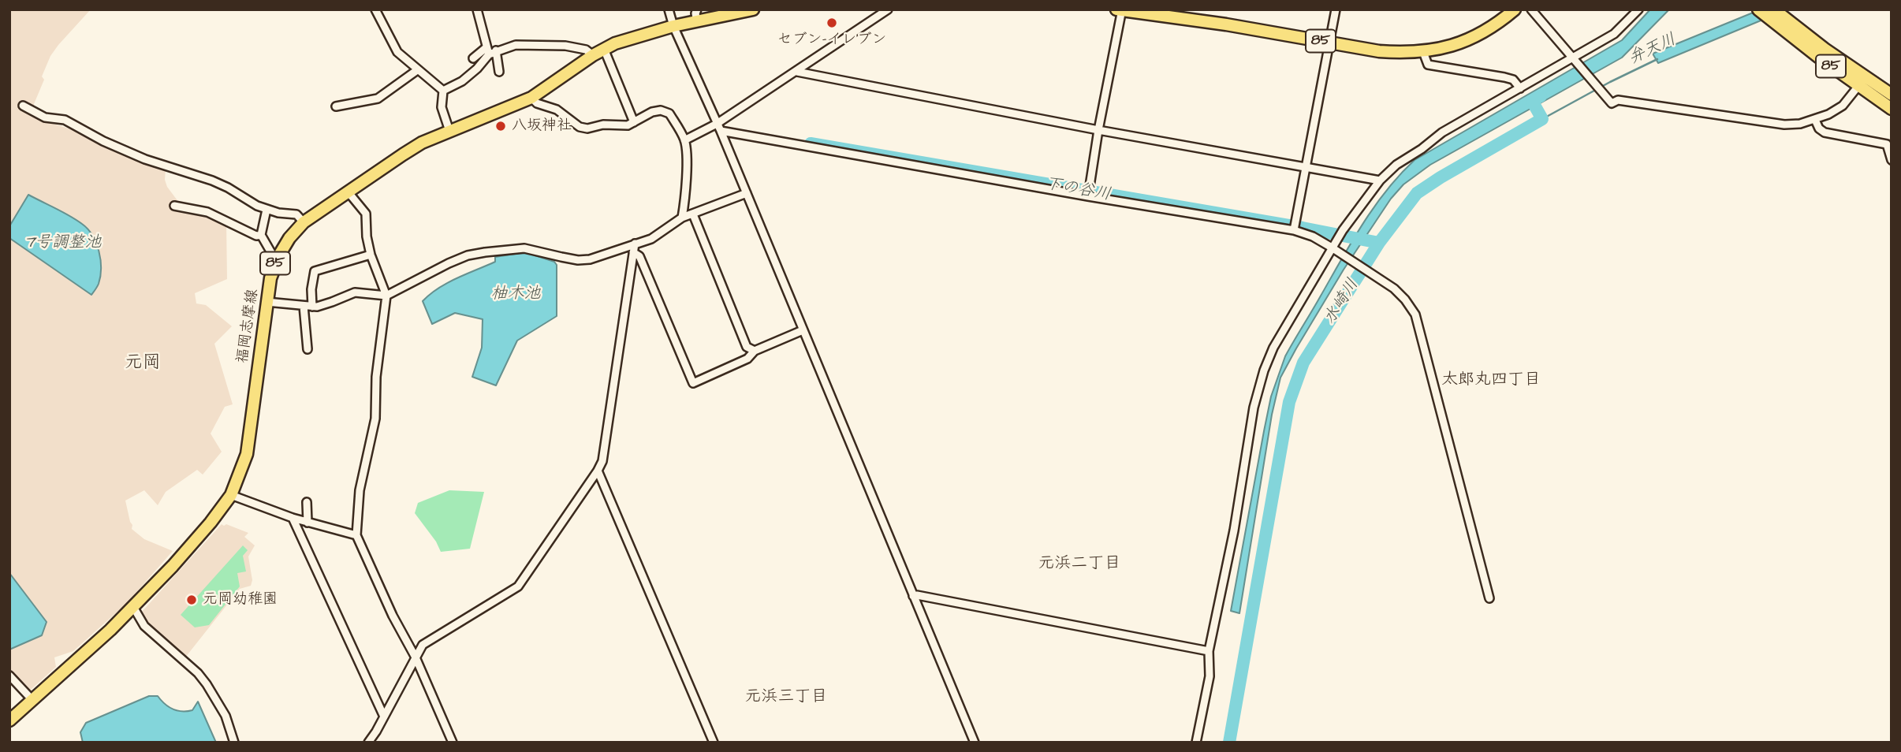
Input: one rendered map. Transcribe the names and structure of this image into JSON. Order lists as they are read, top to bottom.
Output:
{
  "streets": {
    "main road": ["85", "福岡志摩線"]
  },
  "districts": [
    "元岡",
    "太郎丸四丁目",
    "元浜二丁目",
    "元浜三丁目"
  ],
  "water": [
    "弁天川",
    "下の谷川",
    "7号調整池",
    "柚木池",
    "水崎川"
  ],
  "places": ["セブン-イレブン", "八坂神社", "元岡幼稚園"]
}
